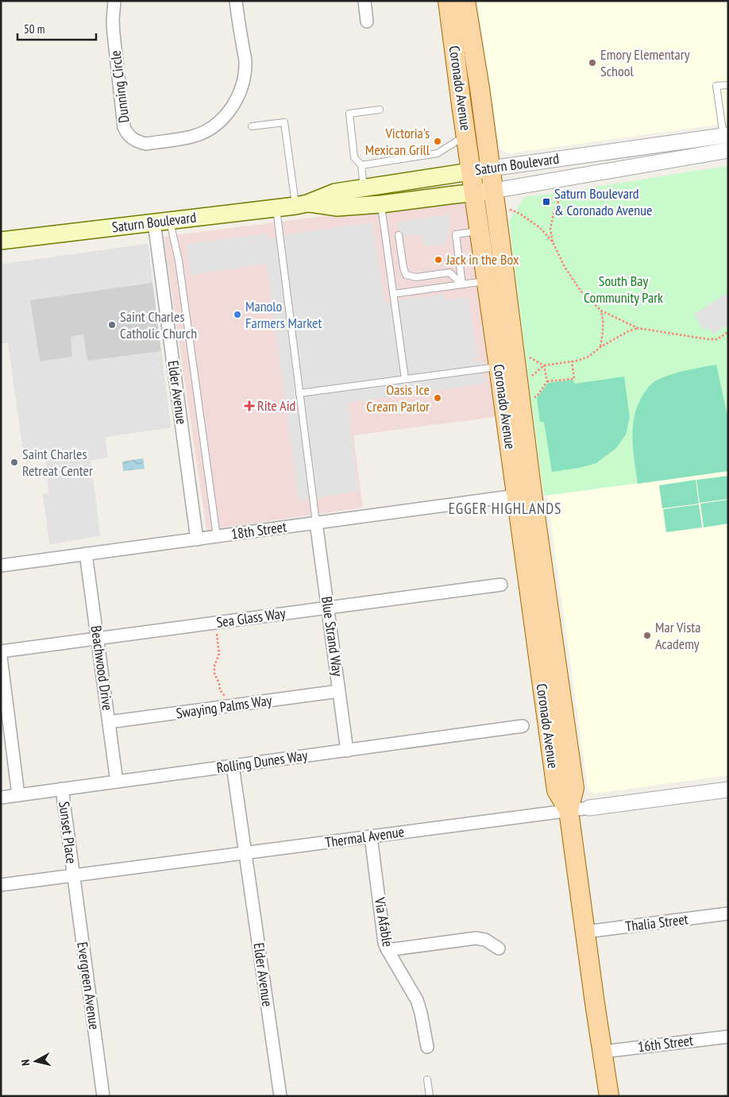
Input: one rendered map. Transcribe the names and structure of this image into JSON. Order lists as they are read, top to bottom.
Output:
{
  "streets": {
    "main road": ["Coronado Avenue", "Saturn Boulevard"],
    "street": [
      "Dunning Circle",
      "Elder Avenue",
      "18th Street",
      "Sea Glass Way",
      "Blue Strand Way",
      "Beachwood Drive",
      "Swaying Palms Way",
      "Rolling Dunes Way",
      "Sunset Place",
      "Thermal Avenue",
      "Via Afable",
      "Thalia Street",
      "Evergreen Avenue",
      "16th Street"
    ]
  },
  "crossings": [
    ["Coronado Avenue", "Saturn Boulevard"],
    ["Coronado Avenue", "18th Street"],
    ["Coronado Avenue", "Thermal Avenue"],
    ["Coronado Avenue", "Thalia Street"],
    ["Coronado Avenue", "16th Street"],
    ["Saturn Boulevard", "Elder Avenue"],
    ["Elder Avenue", "18th Street"],
    ["Elder Avenue", "Rolling Dunes Way"],
    ["Elder Avenue", "Thermal Avenue"],
    ["18th Street", "Blue Strand Way"],
    ["18th Street", "Beachwood Drive"],
    ["Sea Glass Way", "Blue Strand Way"],
    ["Sea Glass Way", "Beachwood Drive"],
    ["Blue Strand Way", "Swaying Palms Way"],
    ["Blue Strand Way", "Rolling Dunes Way"],
    ["Beachwood Drive", "Swaying Palms Way"],
    ["Beachwood Drive", "Rolling Dunes Way"],
    ["Rolling Dunes Way", "Sunset Place"],
    ["Sunset Place", "Thermal Avenue"],
    ["Sunset Place", "Evergreen Avenue"],
    ["Thermal Avenue", "Via Afable"],
    ["Thermal Avenue", "Evergreen Avenue"]
  ],
  "districts": ["EGGER HIGHLANDS"],
  "parks": ["South Bay Community Park"],
  "places": {
    "other": [
      "Emory Elementary School",
      "Victoria's Mexican Grill",
      "Jack in the Box",
      "Manolo Farmers Market",
      "Saint Charles Catholic Church",
      "Oasis Ice Cream Parlor",
      "Saint Charles Retreat Center",
      "Mar Vista Academy"
    ],
    "transit": ["Saturn Boulevard & Coronado Avenue"],
    "health": ["Rite Aid"]
  },
  "scale_bar": "50 m",
  "north": "left"
}
